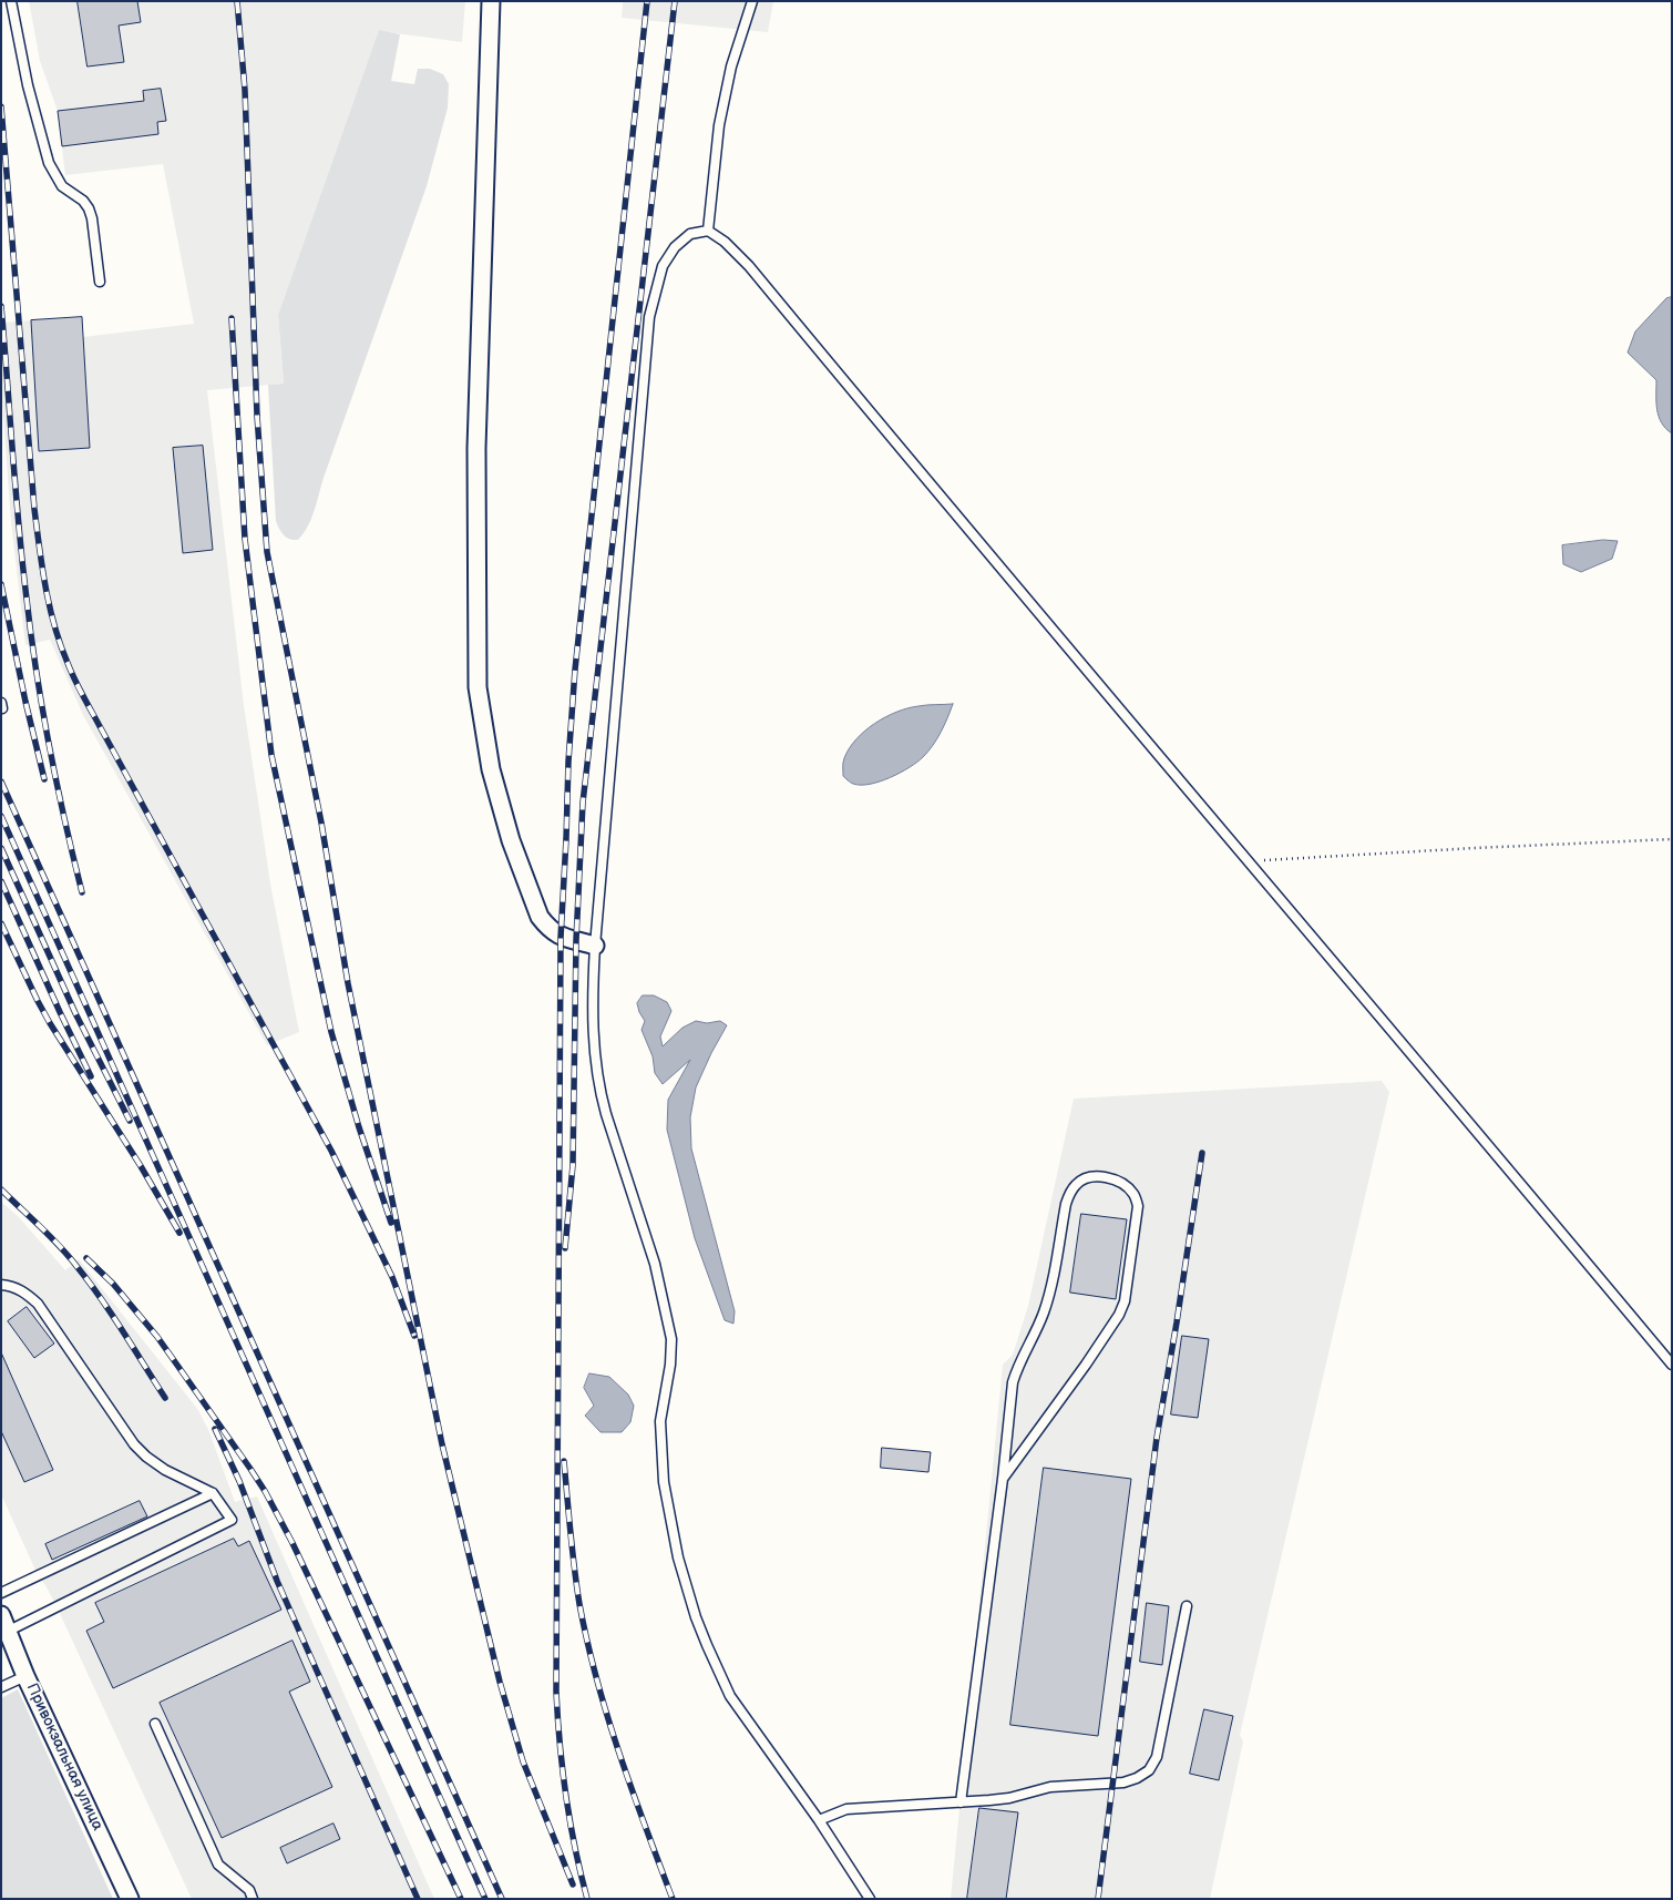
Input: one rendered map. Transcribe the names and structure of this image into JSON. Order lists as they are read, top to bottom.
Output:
{
  "streets": {
    "street": ["Привокзальная улица"]
  }
}
